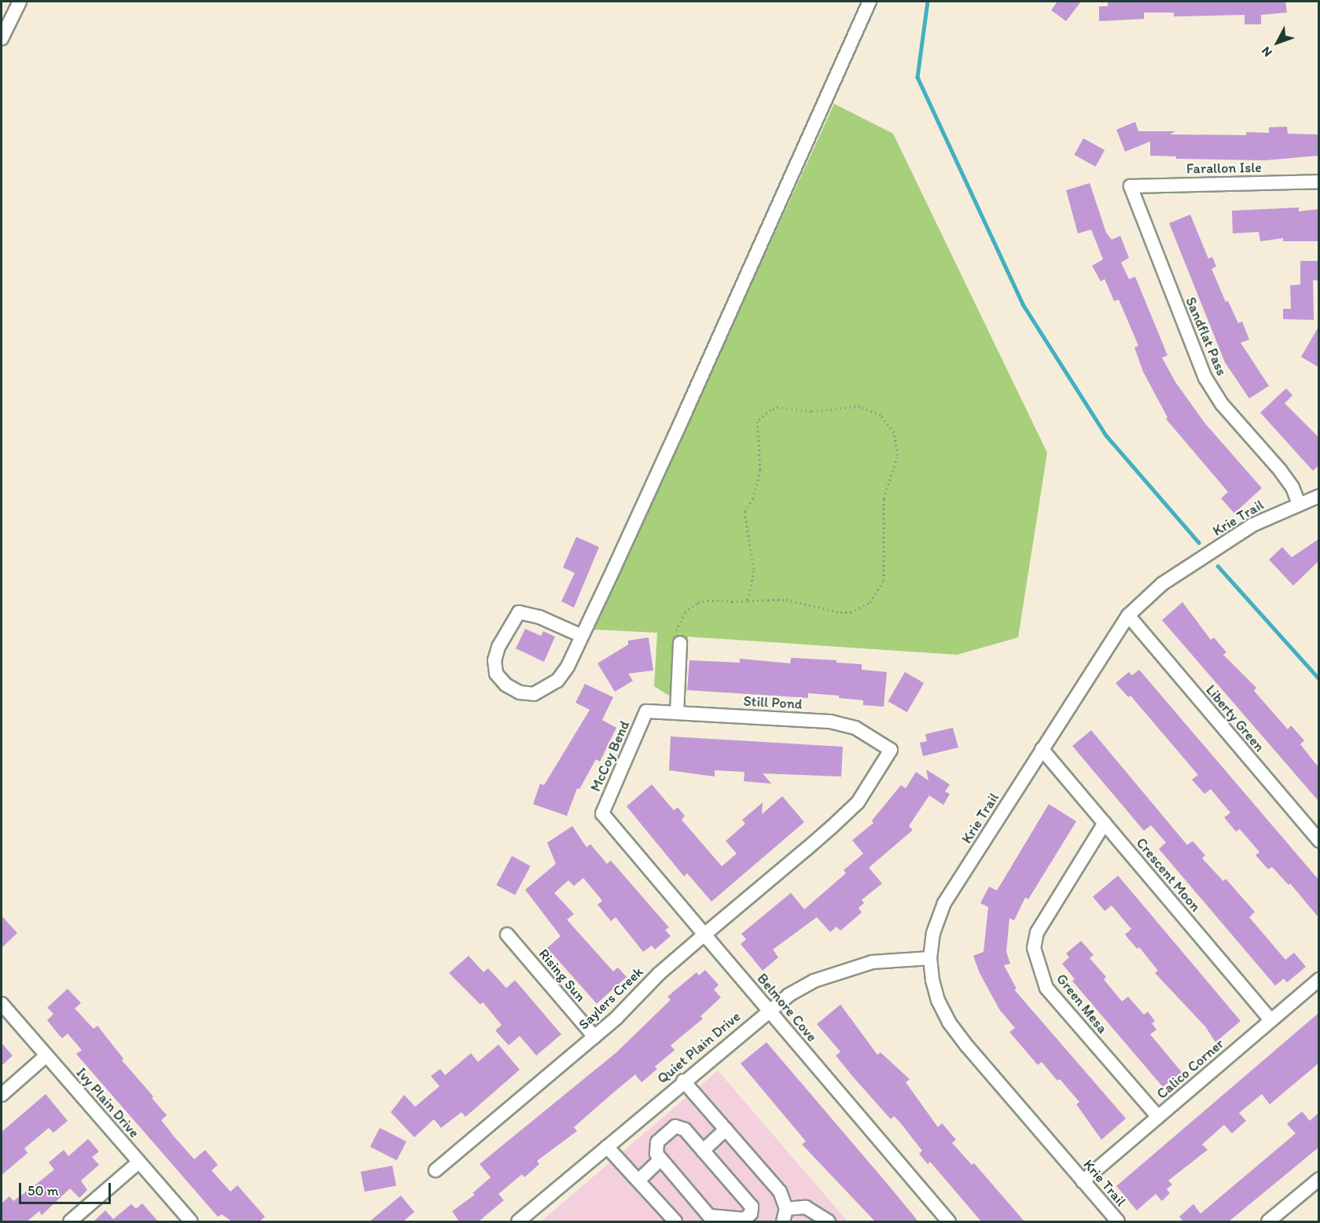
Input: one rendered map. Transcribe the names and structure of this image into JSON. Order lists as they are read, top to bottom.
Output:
{
  "streets": {
    "street": [
      "Farallon Isle",
      "Sandflat Pass",
      "Krie Trail",
      "Still Pond",
      "Liberty Green",
      "McCoy Bend",
      "Crescent Moon",
      "Rising Sun",
      "Saylers Creek",
      "Green Mesa",
      "Belmore Cove",
      "Quiet Plain Drive",
      "Calico Corner",
      "Ivy Plain Drive"
    ]
  },
  "crossings": [
    ["Farallon Isle", "Sandflat Pass"],
    ["Sandflat Pass", "Krie Trail"],
    ["Krie Trail", "Liberty Green"],
    ["Krie Trail", "Crescent Moon"],
    ["Krie Trail", "Quiet Plain Drive"],
    ["Krie Trail", "Calico Corner"],
    ["Still Pond", "McCoy Bend"],
    ["Still Pond", "Saylers Creek"],
    ["McCoy Bend", "Belmore Cove"],
    ["Crescent Moon", "Green Mesa"],
    ["Crescent Moon", "Calico Corner"],
    ["Rising Sun", "Saylers Creek"],
    ["Saylers Creek", "Belmore Cove"],
    ["Green Mesa", "Calico Corner"],
    ["Belmore Cove", "Quiet Plain Drive"]
  ],
  "scale_bar": "50 m",
  "north": "bottom left"
}
